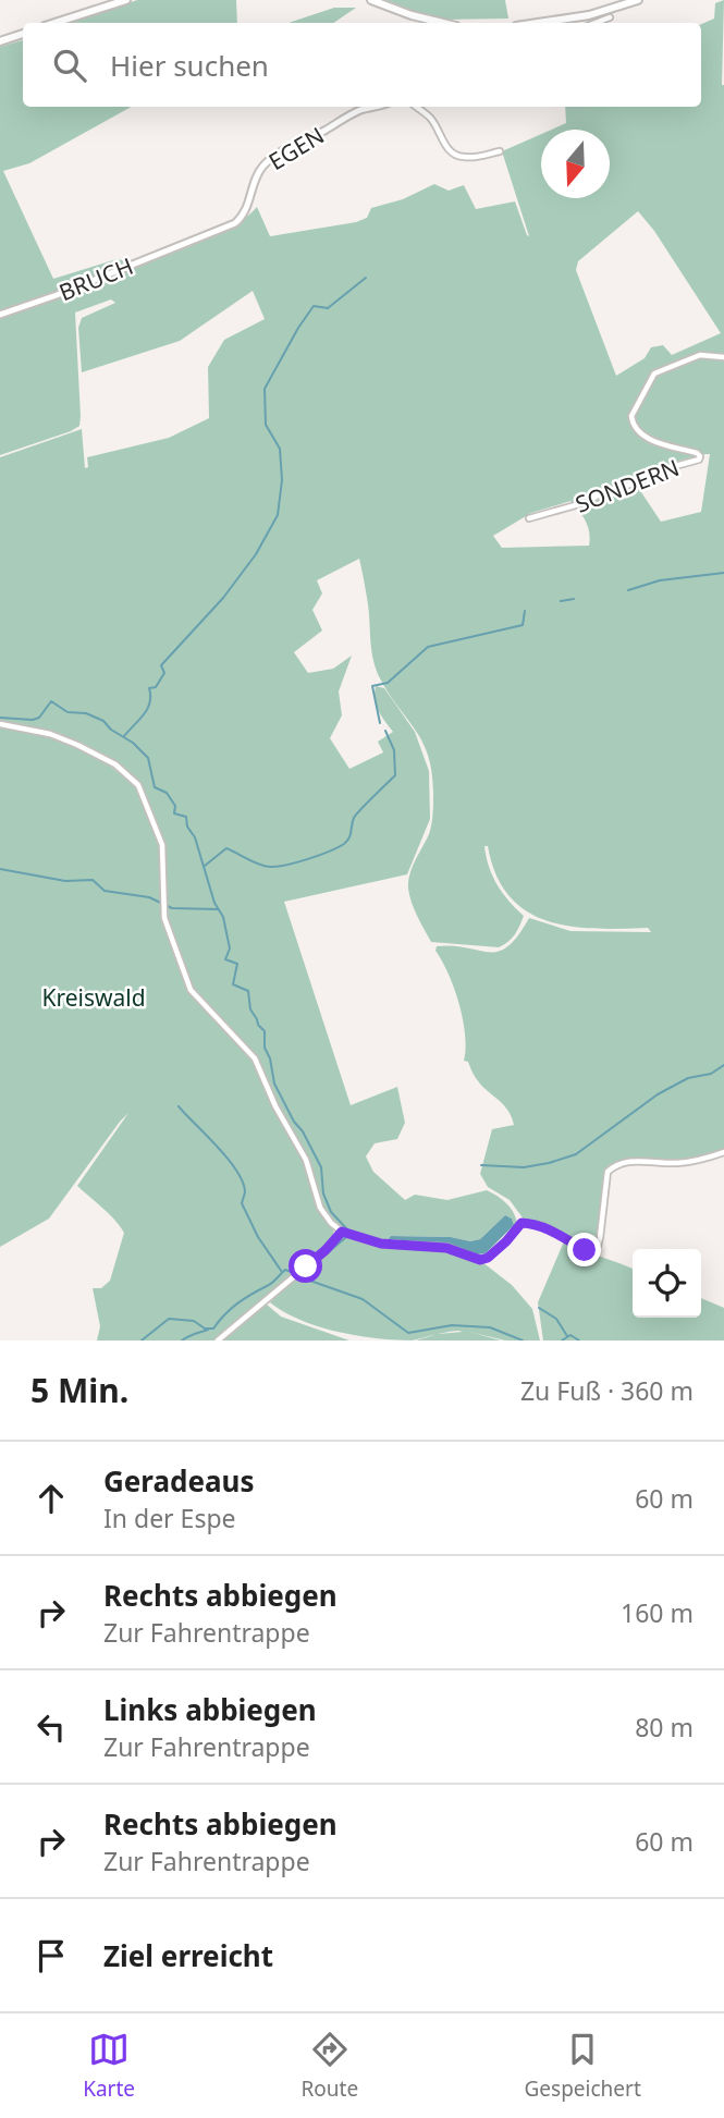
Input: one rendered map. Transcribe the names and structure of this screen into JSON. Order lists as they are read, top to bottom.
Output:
{
  "streets": {
    "street": ["EGEN", "BRUCH", "SONDERN"]
  },
  "crossings": [
    ["EGEN", "BRUCH"]
  ],
  "parks": ["Kreiswald"],
  "north": "bottom",
  "page": {
    "search": "Hier suchen",
    "heading": ["5 Min.", "Zu Fuß · 360 m"],
    "list": [
      ["Geradeaus", "In der Espe", "60 m"],
      ["Rechts abbiegen", "Zur Fahrentrappe", "160 m"],
      ["Links abbiegen", "Zur Fahrentrappe", "80 m"],
      ["Rechts abbiegen", "Zur Fahrentrappe", "60 m"],
      "Ziel erreicht"
    ],
    "nav": ["Karte", "Route", "Gespeichert"]
  }
}
